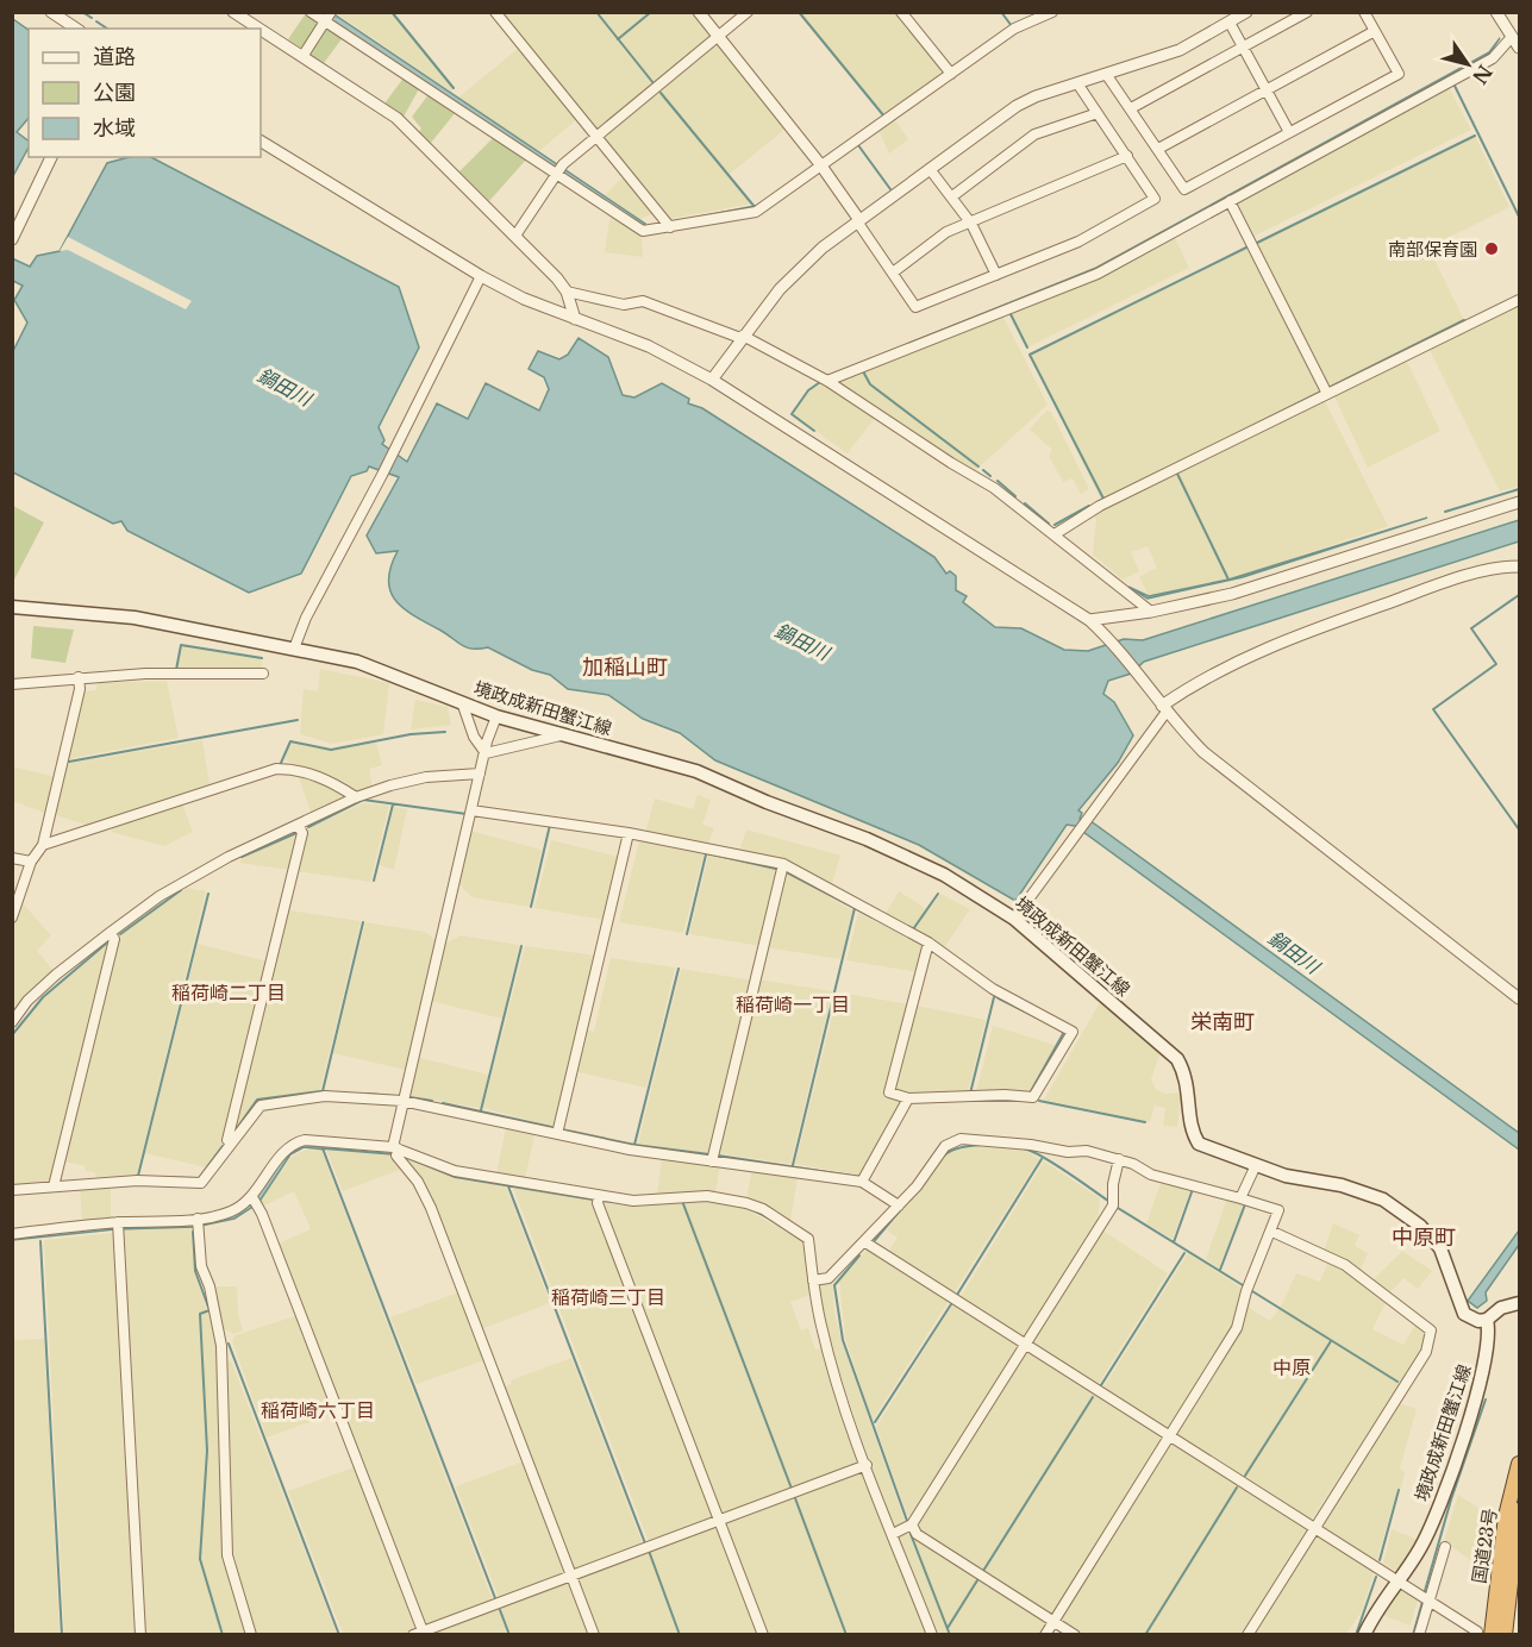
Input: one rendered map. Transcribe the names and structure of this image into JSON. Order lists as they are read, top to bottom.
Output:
{
  "streets": {
    "highway": ["国道23号"],
    "main road": ["境政成新田蟹江線"]
  },
  "districts": [
    "加稲山町",
    "稲荷崎二丁目",
    "稲荷崎一丁目",
    "栄南町",
    "中原町",
    "稲荷崎三丁目",
    "中原",
    "稲荷崎六丁目"
  ],
  "water": ["鍋田川"],
  "places": ["南部保育園"],
  "legend": ["道路", "公園", "水域"],
  "north": "bottom right"
}
